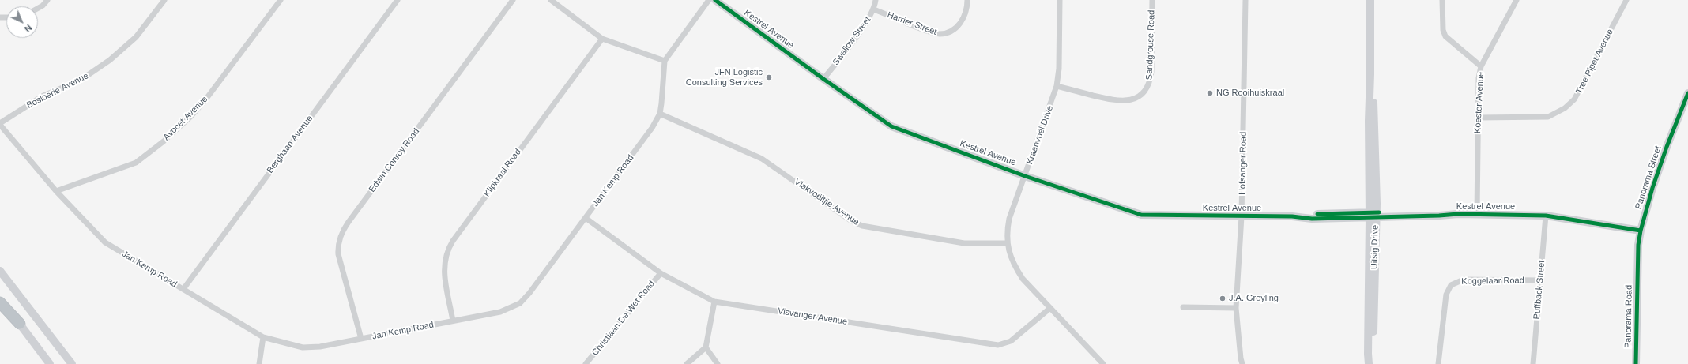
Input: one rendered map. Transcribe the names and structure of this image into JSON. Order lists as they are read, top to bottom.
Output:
{
  "streets": {
    "street": [
      "Harrier Street",
      "Kestrel Avenue",
      "Swallow Street",
      "Sandgrouse Road",
      "Tree Pipet Avenue",
      "Bosloerie Avenue",
      "Koester Avenue",
      "Avocet Avenue",
      "Kraanvoël Drive",
      "Berghaan Avenue",
      "Edwin Conroy Road",
      "Hofsanger Road",
      "Klipkraal Road",
      "Panorama Street",
      "Jan Kemp Road",
      "Vlakvoëltjie Avenue",
      "Uitsig Drive",
      "Koggelaar Road",
      "Puffback Street",
      "Visvanger Avenue",
      "Panorama Road",
      "Christiaan De Wet Road"
    ]
  },
  "crossings": [
    ["Harrier Street", "Swallow Street"],
    ["Kestrel Avenue", "Swallow Street"],
    ["Kestrel Avenue", "Koester Avenue"],
    ["Kestrel Avenue", "Kraanvoël Drive"],
    ["Kestrel Avenue", "Hofsanger Road"],
    ["Kestrel Avenue", "Panorama Street"],
    ["Kestrel Avenue", "Uitsig Drive"],
    ["Kestrel Avenue", "Puffback Street"],
    ["Sandgrouse Road", "Kraanvoël Drive"],
    ["Tree Pipet Avenue", "Koester Avenue"],
    ["Bosloerie Avenue", "Jan Kemp Road"],
    ["Avocet Avenue", "Jan Kemp Road"],
    ["Kraanvoël Drive", "Vlakvoëltjie Avenue"],
    ["Kraanvoël Drive", "Visvanger Avenue"],
    ["Berghaan Avenue", "Jan Kemp Road"],
    ["Edwin Conroy Road", "Jan Kemp Road"],
    ["Klipkraal Road", "Jan Kemp Road"],
    ["Panorama Street", "Panorama Road"],
    ["Jan Kemp Road", "Vlakvoëltjie Avenue"],
    ["Jan Kemp Road", "Visvanger Avenue"],
    ["Koggelaar Road", "Puffback Street"],
    ["Visvanger Avenue", "Christiaan De Wet Road"]
  ],
  "places": ["JFN Logistic Consulting Services", "NG Rooihuiskraal", "J.A. Greyling"],
  "north": "bottom right"
}
